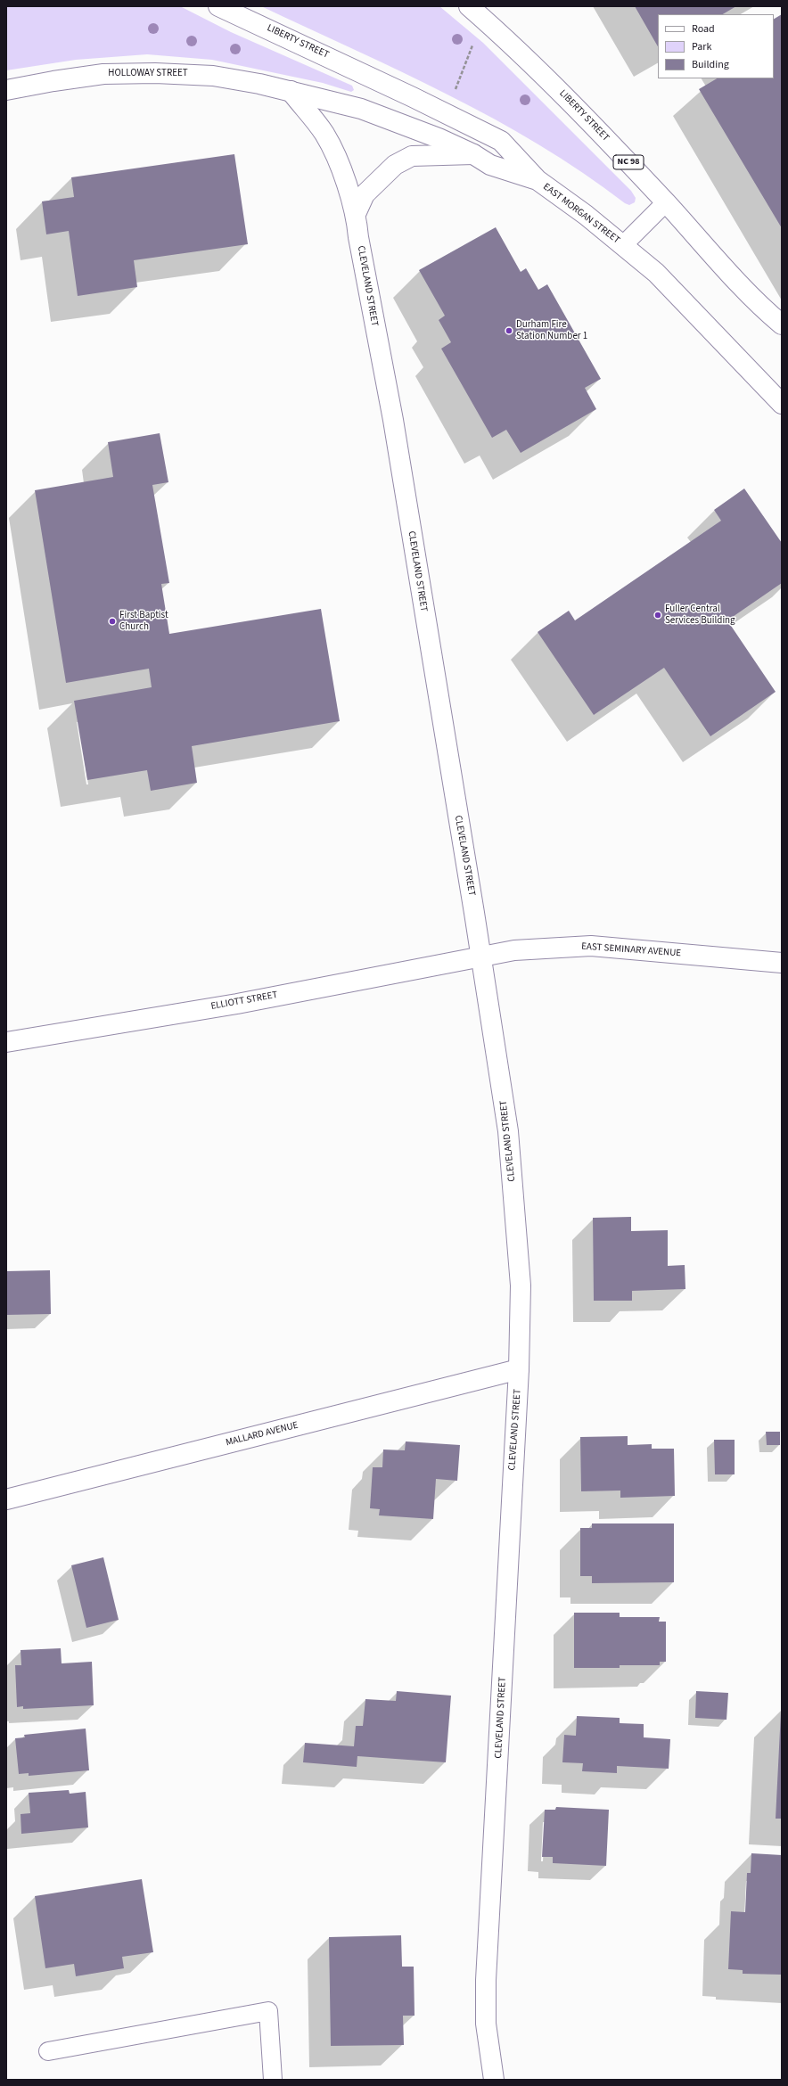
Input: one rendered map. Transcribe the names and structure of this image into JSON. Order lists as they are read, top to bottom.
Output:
{
  "streets": {
    "street": [
      "LIBERTY STREET",
      "HOLLOWAY STREET",
      "NC 98",
      "EAST MORGAN STREET",
      "CLEVELAND STREET",
      "EAST SEMINARY AVENUE",
      "ELLIOTT STREET",
      "MALLARD AVENUE"
    ]
  },
  "crossings": [
    ["LIBERTY STREET", "EAST MORGAN STREET"],
    ["HOLLOWAY STREET", "EAST MORGAN STREET"],
    ["HOLLOWAY STREET", "CLEVELAND STREET"],
    ["EAST MORGAN STREET", "CLEVELAND STREET"],
    ["CLEVELAND STREET", "EAST SEMINARY AVENUE"],
    ["CLEVELAND STREET", "ELLIOTT STREET"],
    ["CLEVELAND STREET", "MALLARD AVENUE"],
    ["EAST SEMINARY AVENUE", "ELLIOTT STREET"]
  ],
  "places": ["Durham Fire Station Number 1", "Fuller Central Services Building", "First Baptist Church"],
  "legend": ["Road", "Park", "Building"]
}
